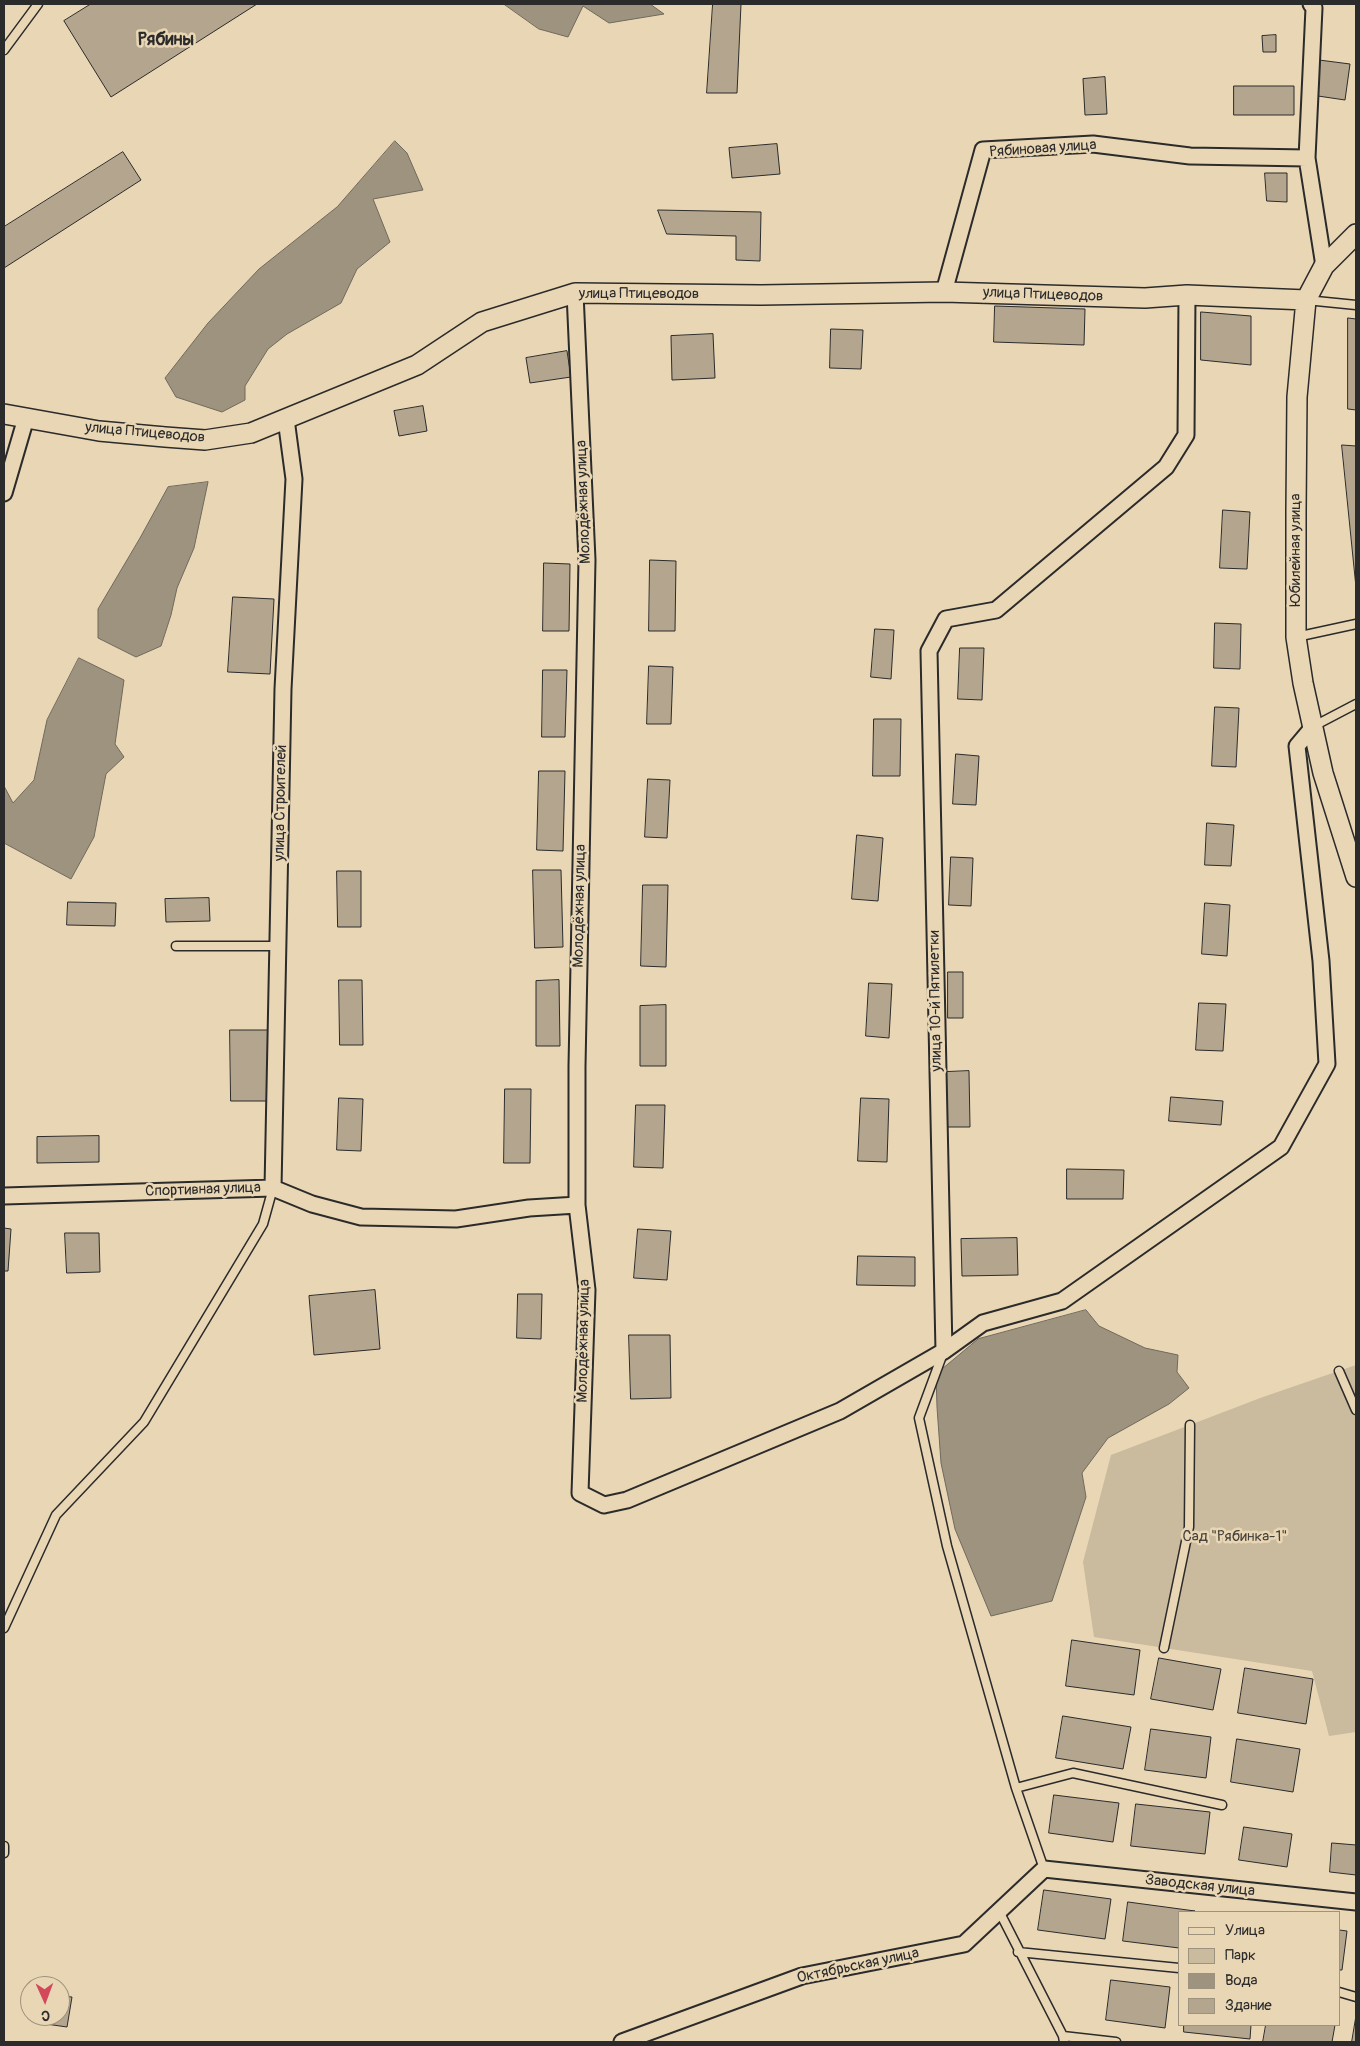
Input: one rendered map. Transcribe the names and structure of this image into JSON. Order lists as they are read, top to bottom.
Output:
{
  "streets": {
    "street": [
      "Рябиновая улица",
      "улица Птицеводов",
      "Молодёжная улица",
      "Юбилейная улица",
      "улица Строителей",
      "улица 10-й Пятилетки",
      "Спортивная улица",
      "Заводская улица",
      "Октябрьская улица"
    ]
  },
  "crossings": [
    ["Рябиновая улица", "улица Птицеводов"],
    ["улица Птицеводов", "Молодёжная улица"],
    ["улица Птицеводов", "Юбилейная улица"],
    ["улица Птицеводов", "улица Строителей"],
    ["улица Птицеводов", "улица 10-й Пятилетки"],
    ["Молодёжная улица", "улица 10-й Пятилетки"],
    ["Молодёжная улица", "Спортивная улица"],
    ["улица Строителей", "Спортивная улица"],
    ["Заводская улица", "Октябрьская улица"]
  ],
  "districts": ["Рябины"],
  "parks": ["Сад \"Рябинка-1\""],
  "legend": [
    "Улица",
    "Парк",
    "Вода",
    "Здание"
  ],
  "north": "bottom"
}
